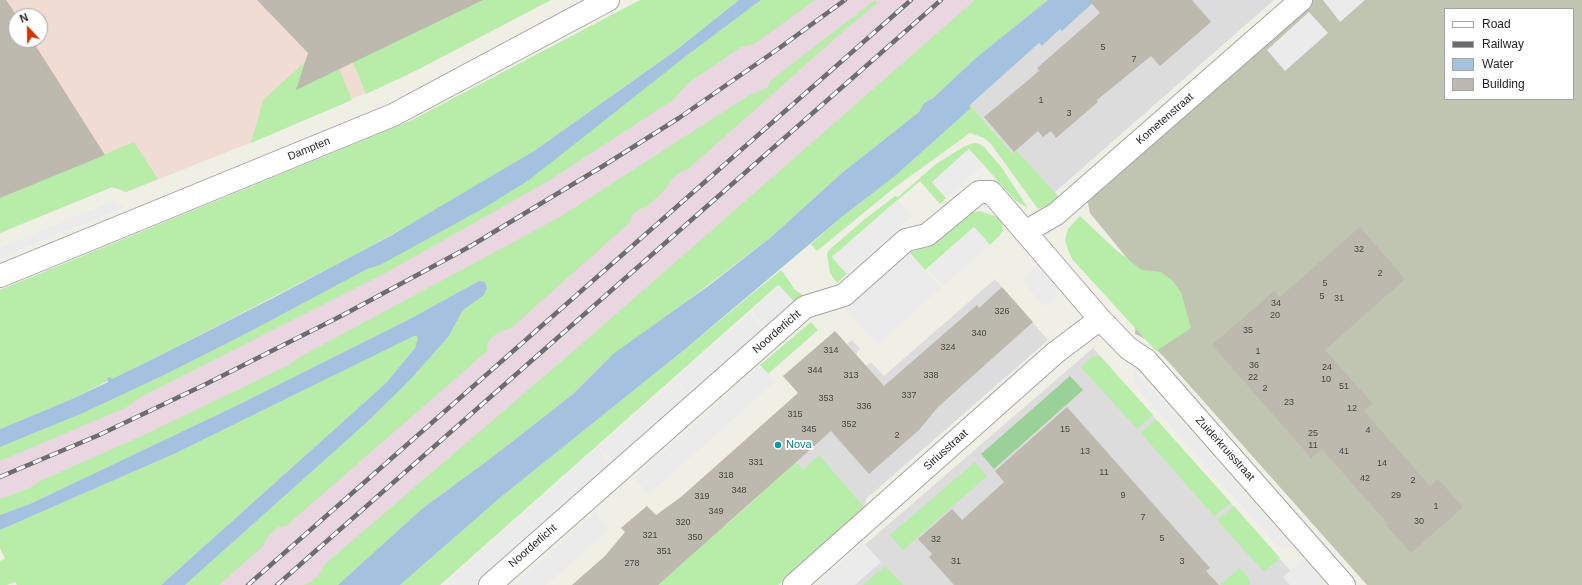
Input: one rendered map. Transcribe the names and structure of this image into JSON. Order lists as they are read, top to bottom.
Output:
{
  "streets": {
    "street": [
      "Kometenstraat",
      "Dampten",
      "Noorderlicht",
      "Zuiderkruisstraat",
      "Siriusstraat"
    ]
  },
  "crossings": [
    ["Kometenstraat", "Noorderlicht"],
    ["Noorderlicht", "Zuiderkruisstraat"],
    ["Noorderlicht", "Siriusstraat"],
    ["Zuiderkruisstraat", "Siriusstraat"]
  ],
  "places": ["Nova"],
  "house_numbers": [
    "5",
    "7",
    "1",
    "3",
    "32",
    "2",
    "5",
    "5",
    "31",
    "34",
    "326",
    "20",
    "35",
    "340",
    "324",
    "314",
    "1",
    "36",
    "24",
    "344",
    "313",
    "338",
    "22",
    "10",
    "51",
    "2",
    "337",
    "353",
    "23",
    "336",
    "12",
    "315",
    "352",
    "345",
    "15",
    "4",
    "25",
    "2",
    "11",
    "13",
    "41",
    "331",
    "14",
    "11",
    "318",
    "42",
    "2",
    "348",
    "9",
    "29",
    "319",
    "1",
    "349",
    "7",
    "30",
    "320",
    "321",
    "350",
    "5",
    "32",
    "351",
    "31",
    "3",
    "278"
  ],
  "legend": [
    "Road",
    "Railway",
    "Water",
    "Building"
  ],
  "north": "top"
}
